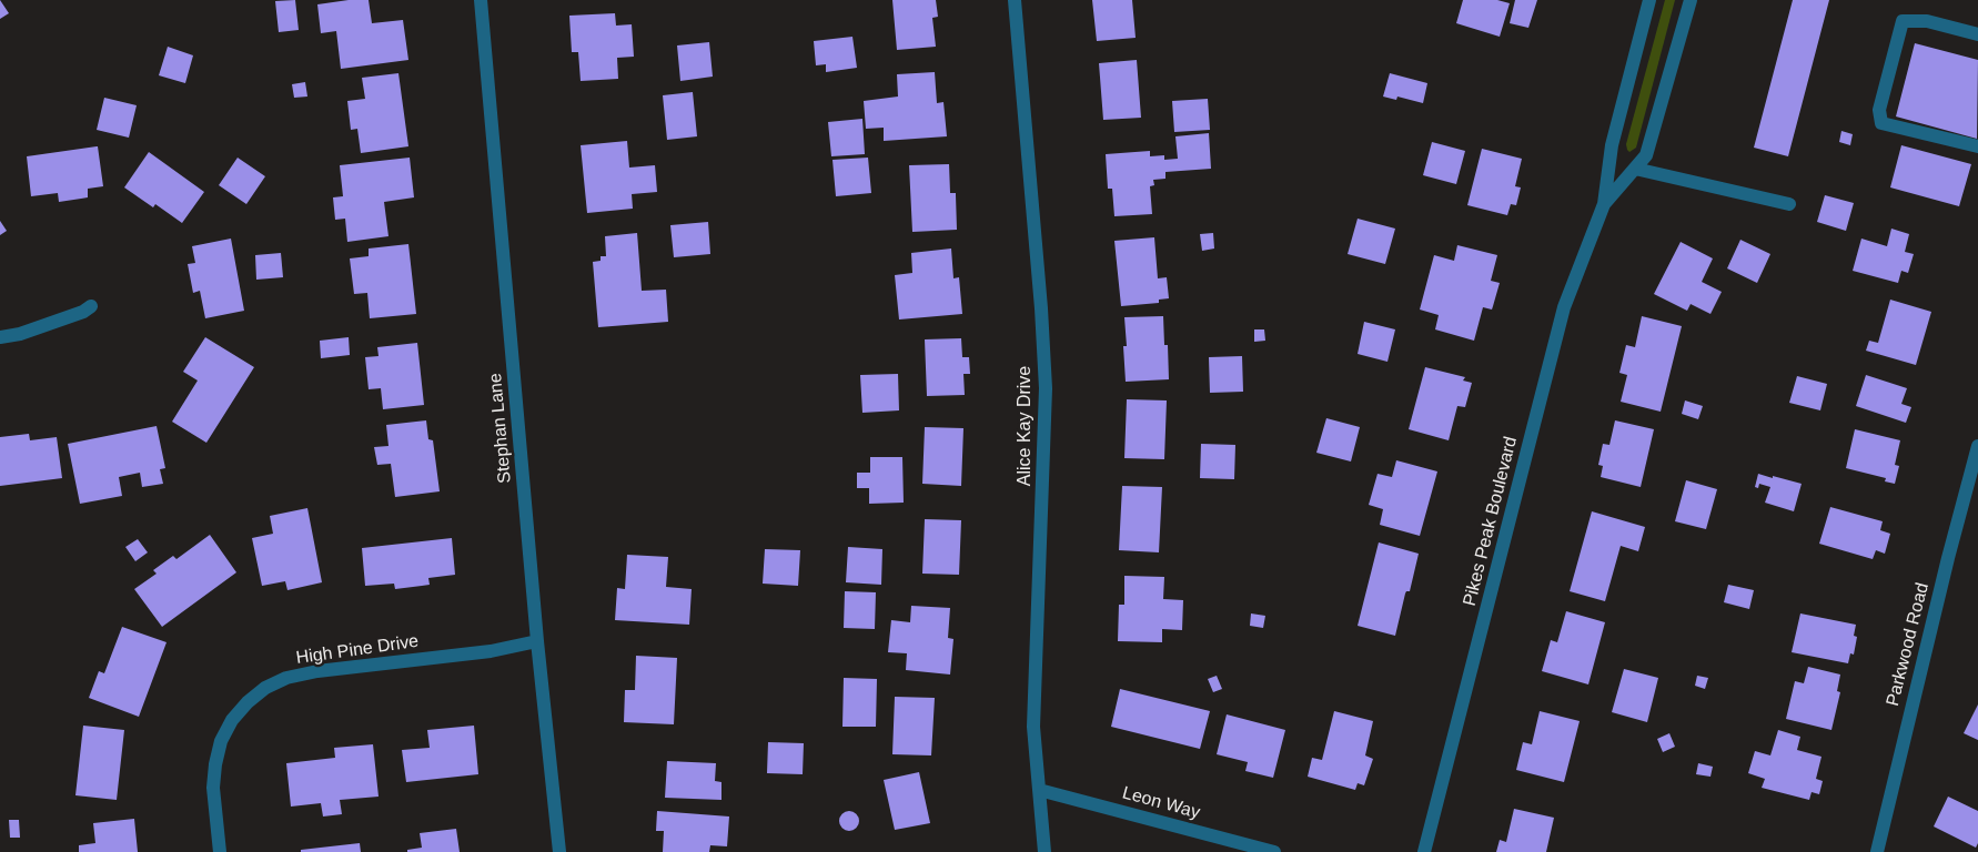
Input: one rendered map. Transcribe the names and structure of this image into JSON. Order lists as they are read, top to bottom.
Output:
{
  "streets": {
    "street": [
      "Alice Kay Drive",
      "Stephan Lane",
      "Pikes Peak Boulevard",
      "Parkwood Road",
      "High Pine Drive",
      "Leon Way"
    ]
  },
  "crossings": [
    ["Alice Kay Drive", "Leon Way"],
    ["Stephan Lane", "High Pine Drive"]
  ]
}
